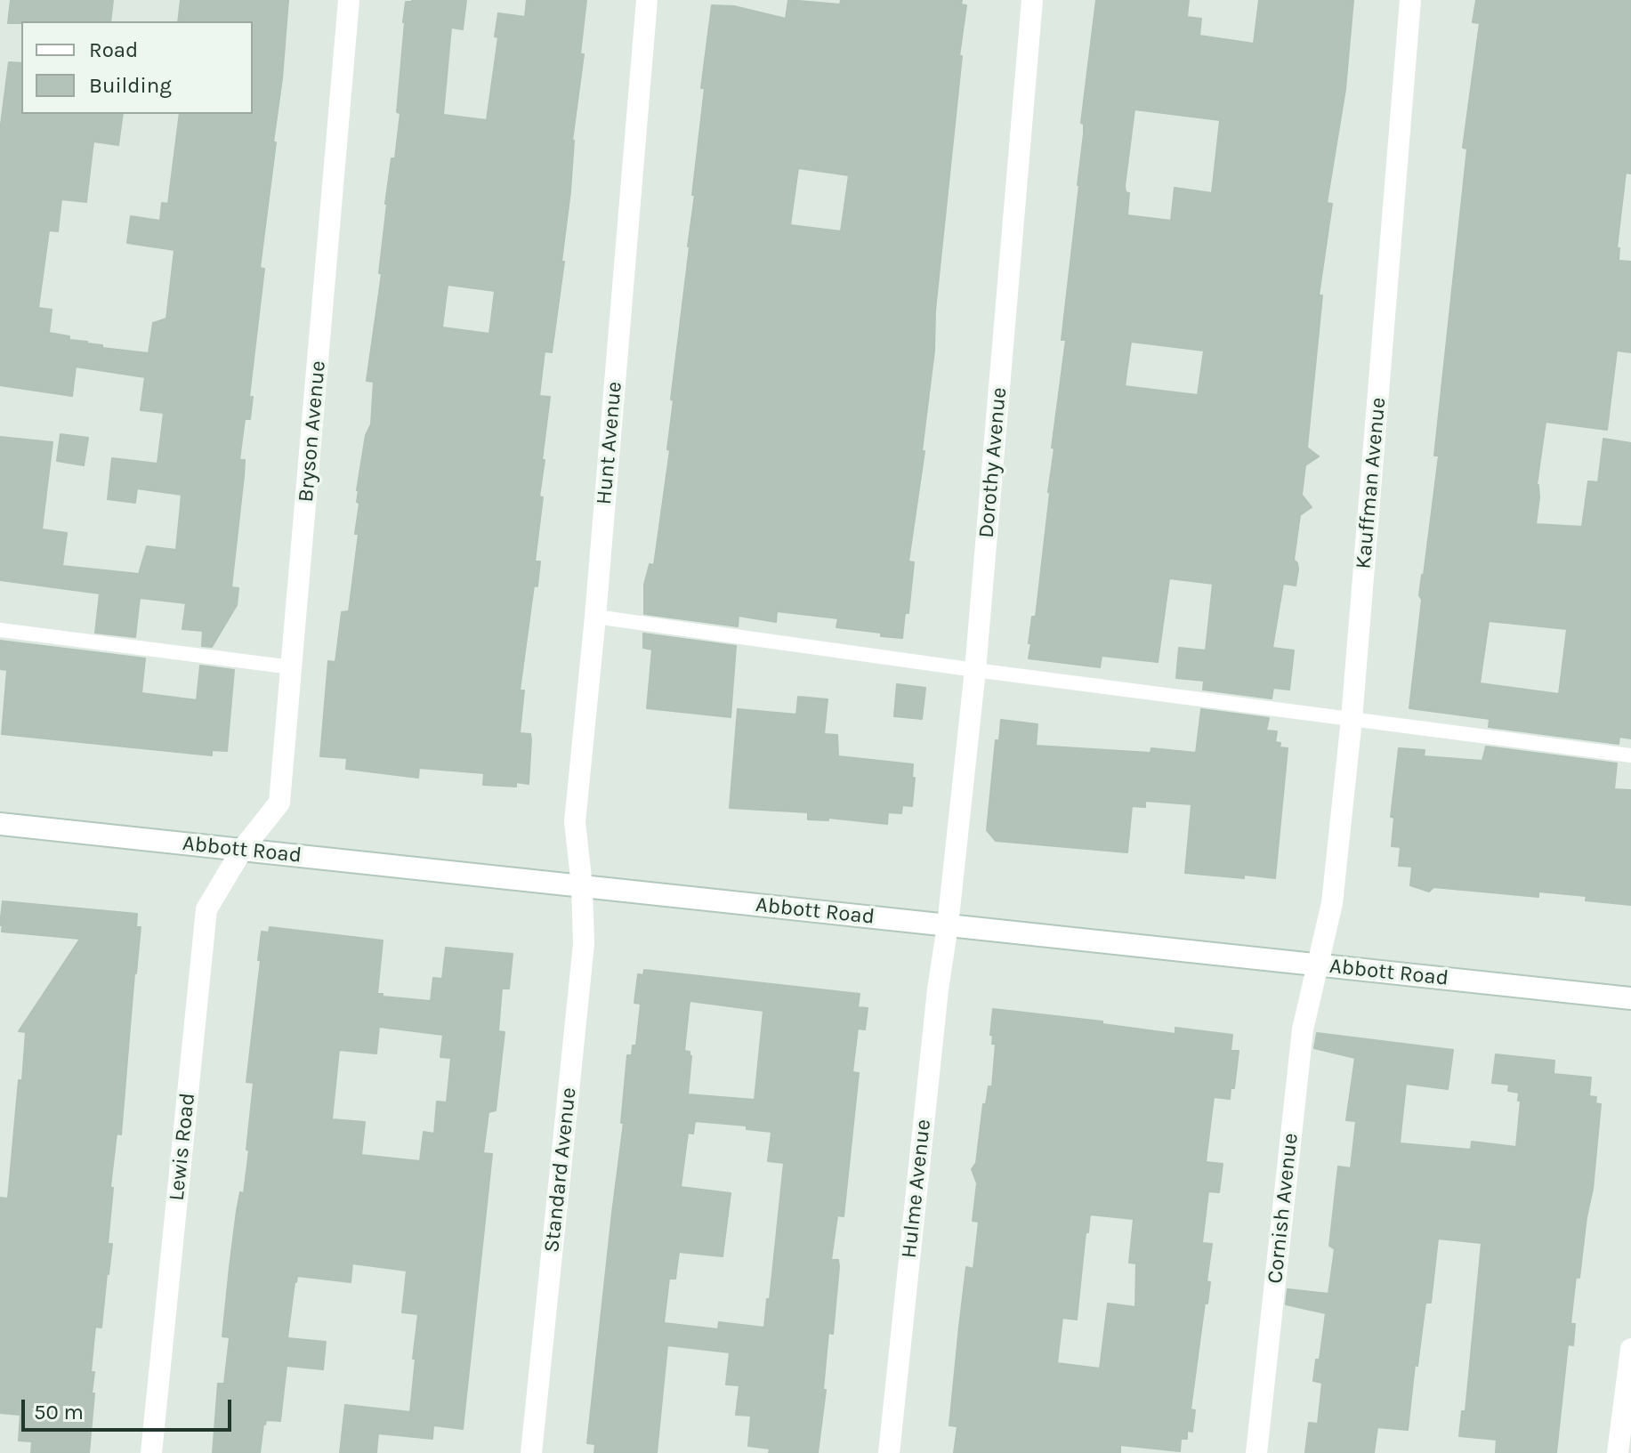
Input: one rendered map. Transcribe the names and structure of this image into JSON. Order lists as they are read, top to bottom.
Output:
{
  "streets": {
    "street": [
      "Bryson Avenue",
      "Hunt Avenue",
      "Dorothy Avenue",
      "Kauffman Avenue",
      "Abbott Road",
      "Lewis Road",
      "Standard Avenue",
      "Hulme Avenue",
      "Cornish Avenue"
    ]
  },
  "crossings": [
    ["Bryson Avenue", "Abbott Road"],
    ["Bryson Avenue", "Lewis Road"],
    ["Hunt Avenue", "Abbott Road"],
    ["Hunt Avenue", "Standard Avenue"],
    ["Dorothy Avenue", "Abbott Road"],
    ["Dorothy Avenue", "Hulme Avenue"],
    ["Kauffman Avenue", "Abbott Road"],
    ["Kauffman Avenue", "Cornish Avenue"],
    ["Abbott Road", "Lewis Road"],
    ["Abbott Road", "Standard Avenue"],
    ["Abbott Road", "Hulme Avenue"],
    ["Abbott Road", "Cornish Avenue"]
  ],
  "legend": ["Road", "Building"],
  "scale_bar": "50 m"
}
